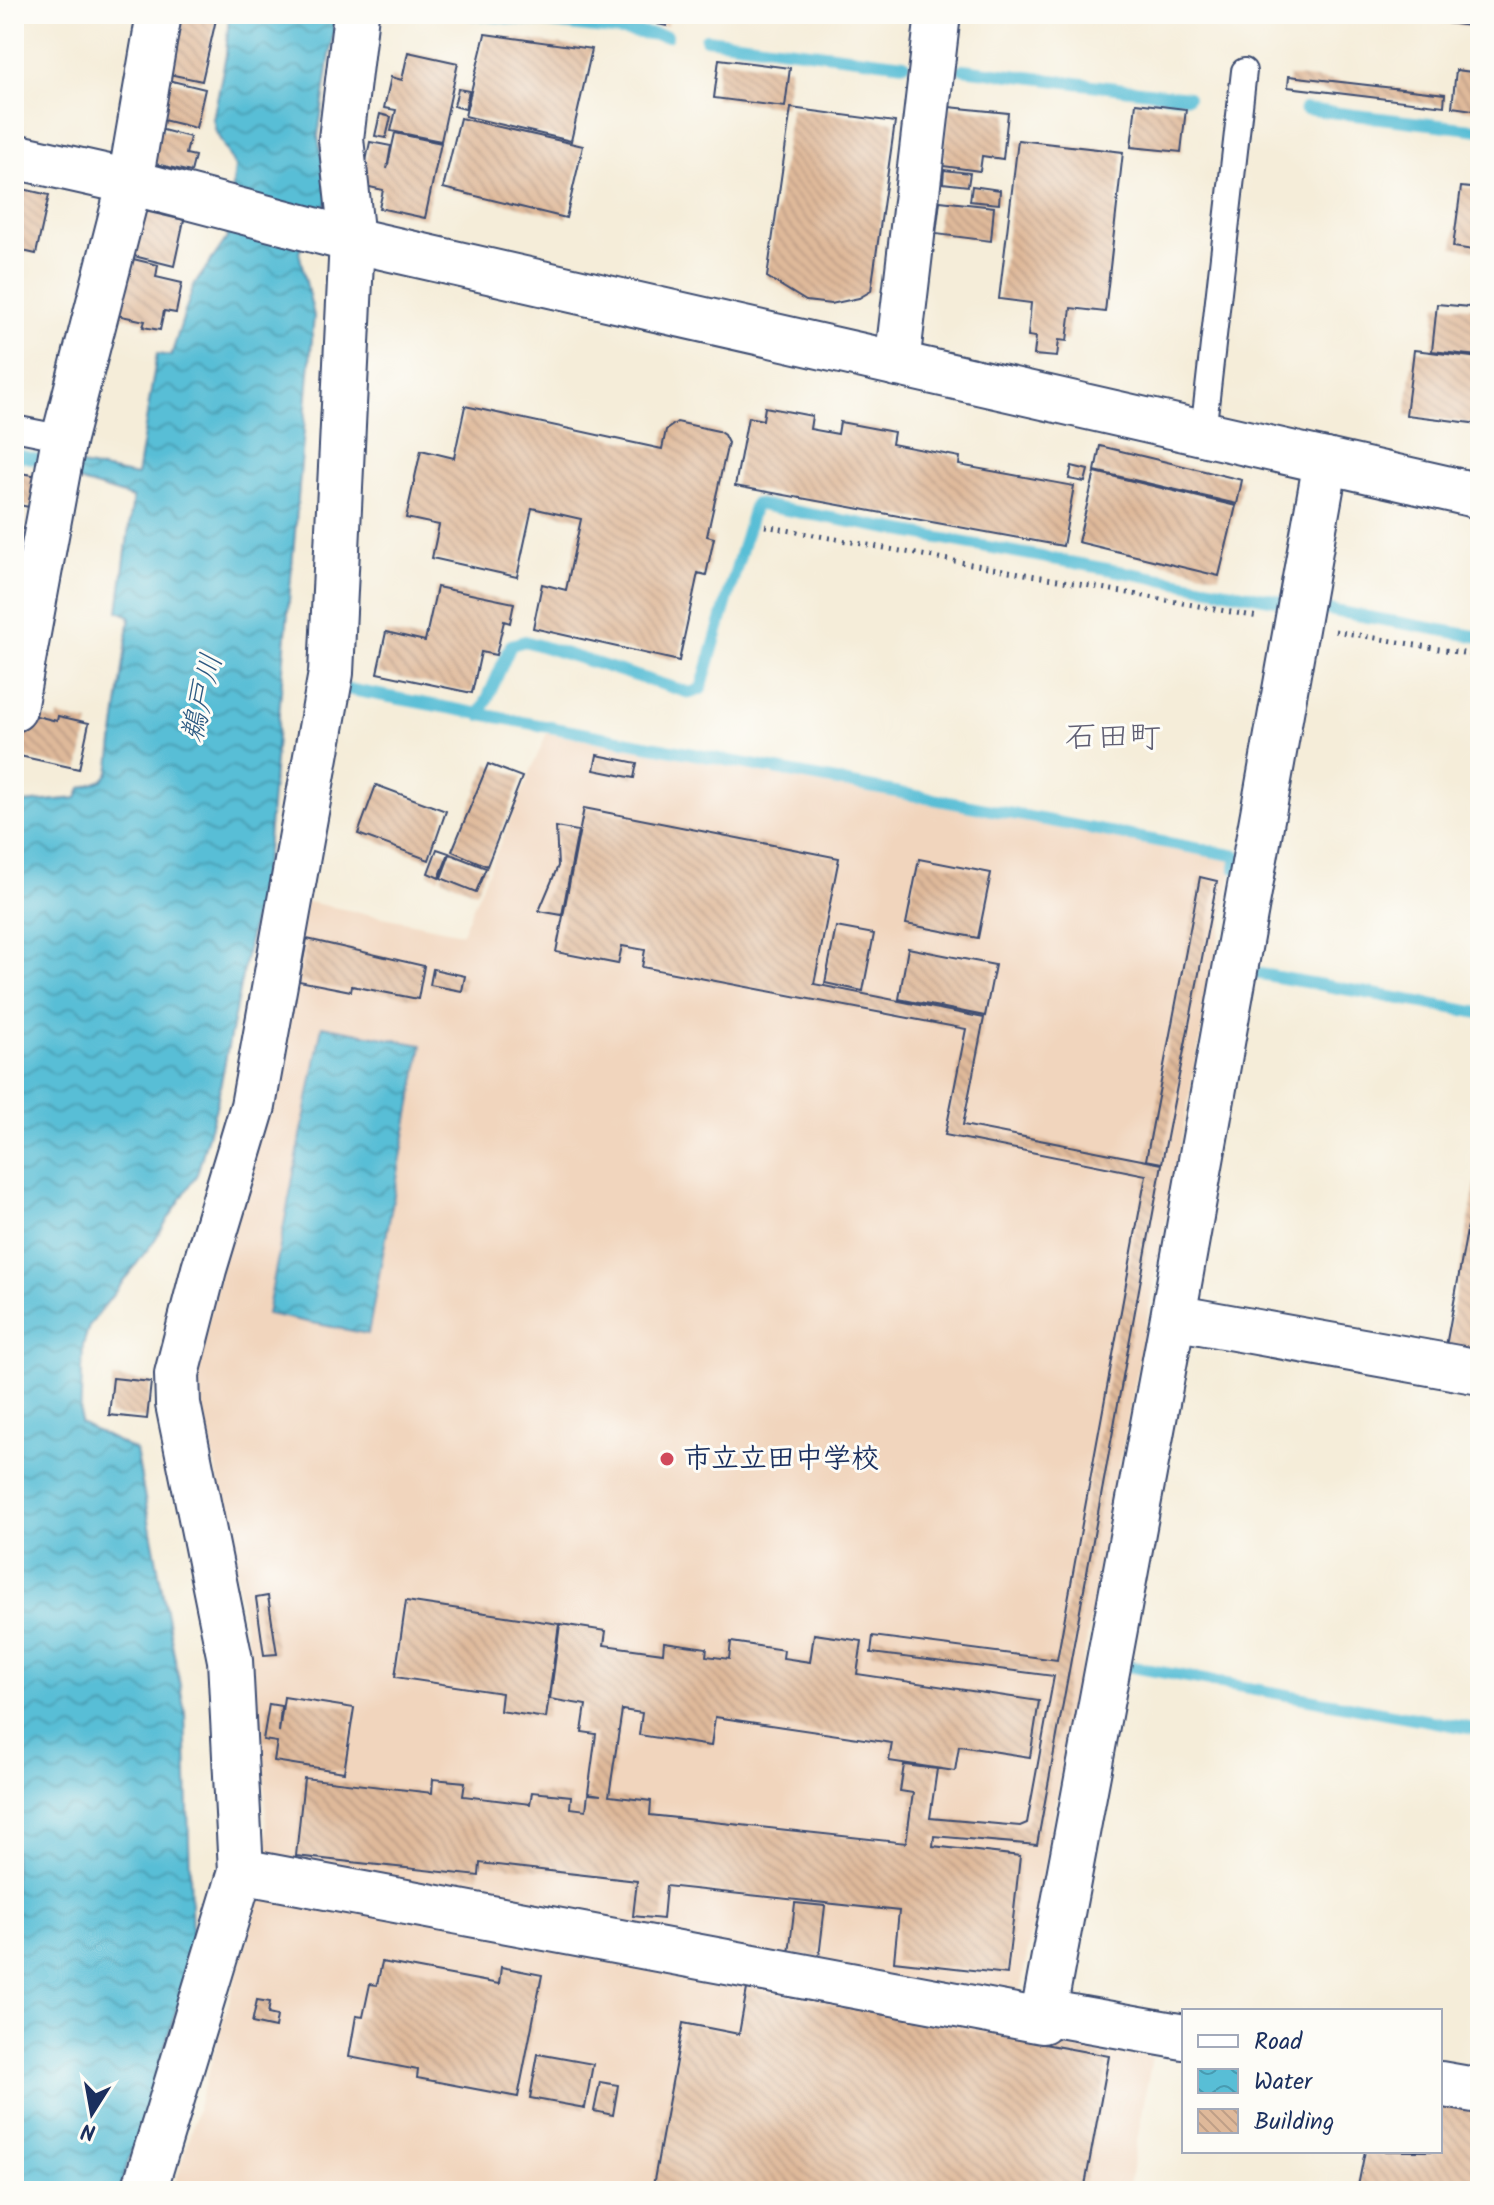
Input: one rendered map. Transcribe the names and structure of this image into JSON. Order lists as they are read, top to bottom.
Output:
{
  "districts": ["石田町"],
  "water": ["鵜戸川"],
  "places": ["市立立田中学校"],
  "legend": ["Road", "Water", "Building"],
  "north": "bottom"
}
